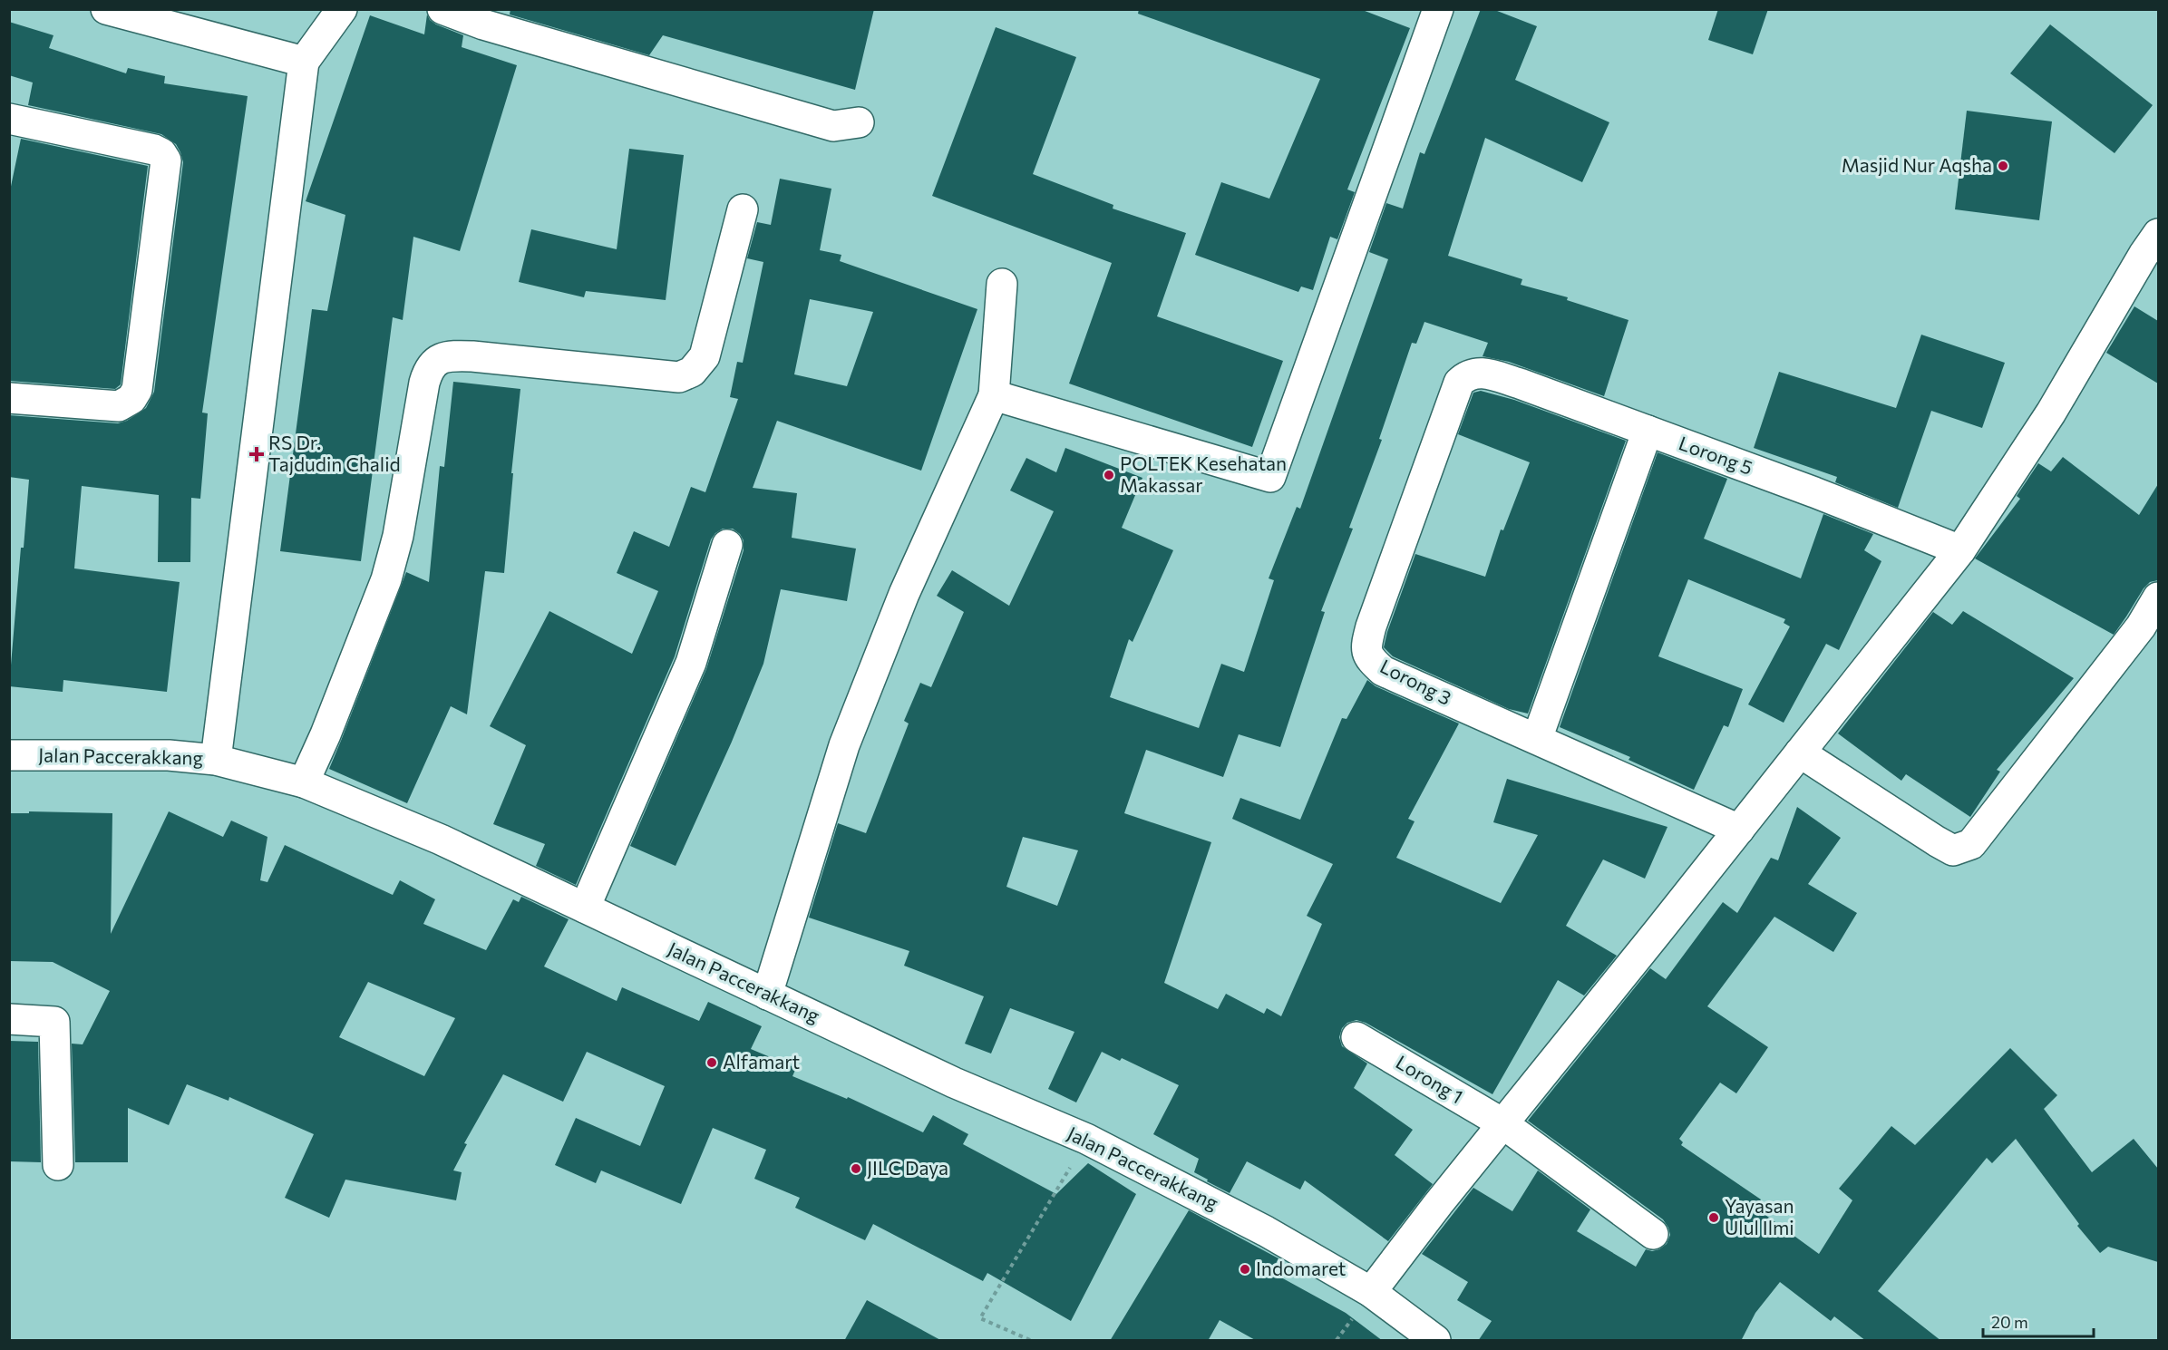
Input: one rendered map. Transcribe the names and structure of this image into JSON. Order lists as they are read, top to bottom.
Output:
{
  "streets": {
    "street": [
      "Lorong 5",
      "Lorong 3",
      "Jalan Paccerakkang",
      "Lorong 1"
    ]
  },
  "crossings": [
    ["Lorong 5", "Lorong 3"]
  ],
  "places": {
    "other": [
      "Masjid Nur Aqsha",
      "POLTEK Kesehatan Makassar",
      "Alfamart",
      "JILC Daya",
      "Yayasan Ulul Ilmi",
      "Indomaret"
    ],
    "health": ["RS Dr. Tajdudin Chalid"]
  },
  "scale_bar": "20 m"
}
